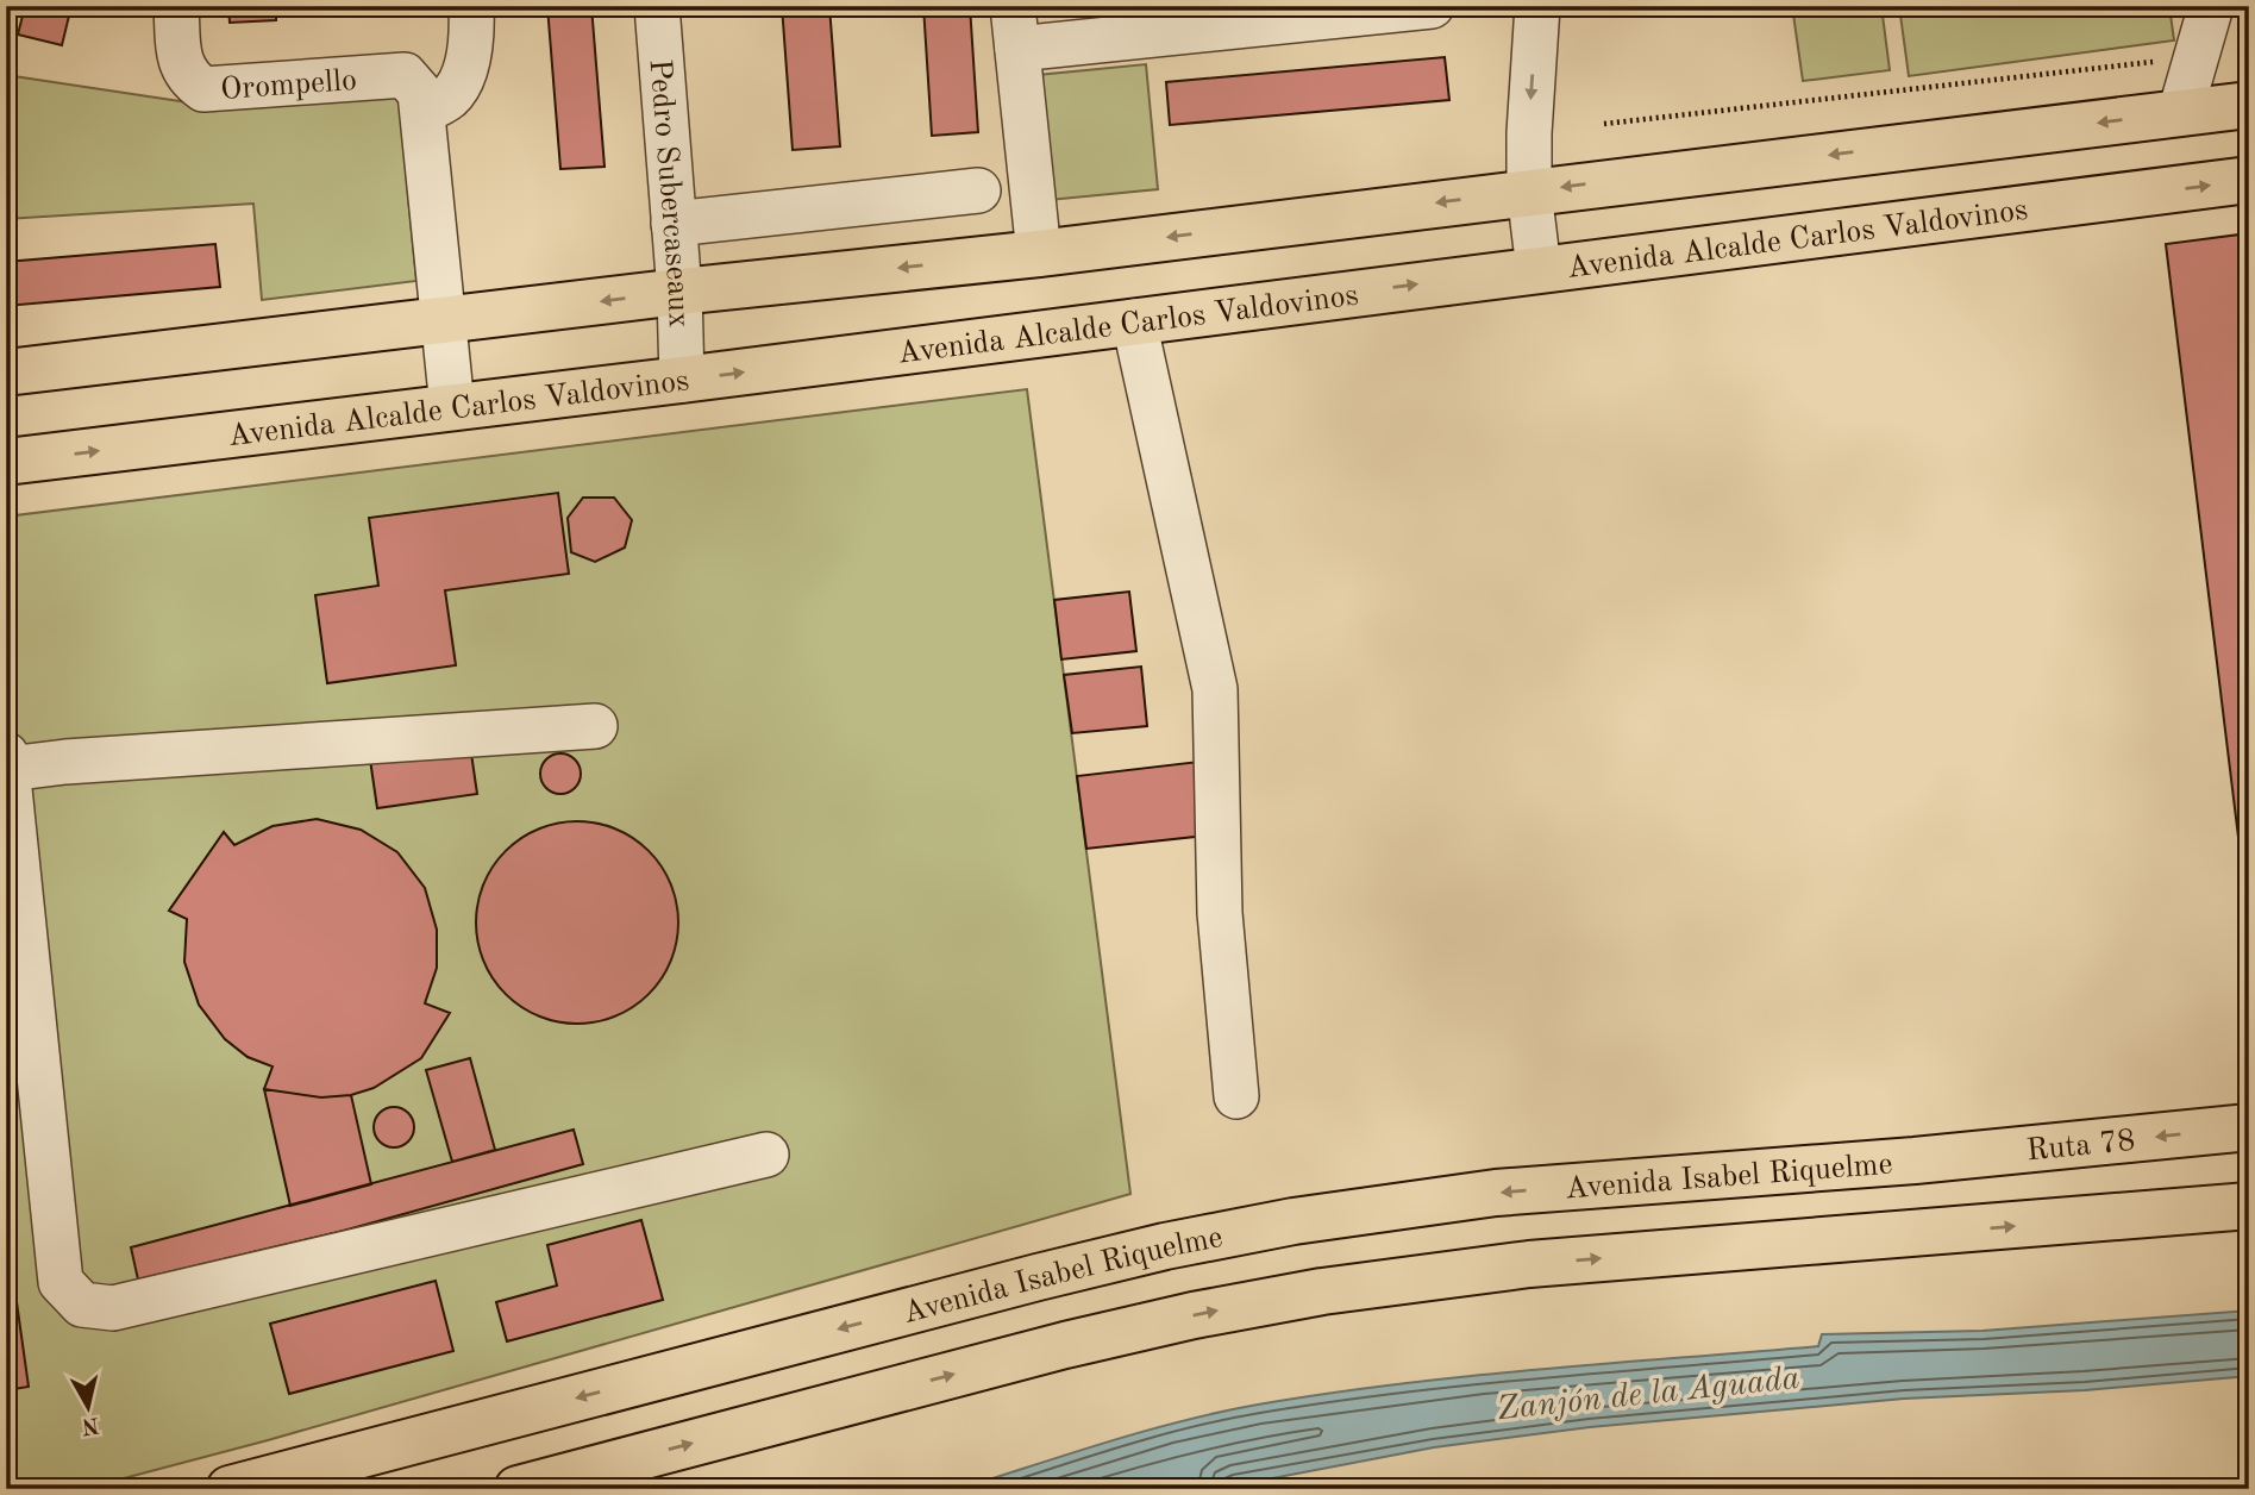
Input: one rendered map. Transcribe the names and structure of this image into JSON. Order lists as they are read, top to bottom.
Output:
{
  "streets": {
    "main road": ["Avenida Alcalde Carlos Valdovinos", "Ruta 78", "Avenida Isabel Riquelme"],
    "street": ["Orompello", "Pedro Subercaseaux"]
  },
  "crossings": [
    ["Pedro Subercaseaux", "Avenida Alcalde Carlos Valdovinos"],
    ["Ruta 78", "Avenida Isabel Riquelme"]
  ],
  "water": ["Zanjón de la Aguada"],
  "north": "bottom"
}
